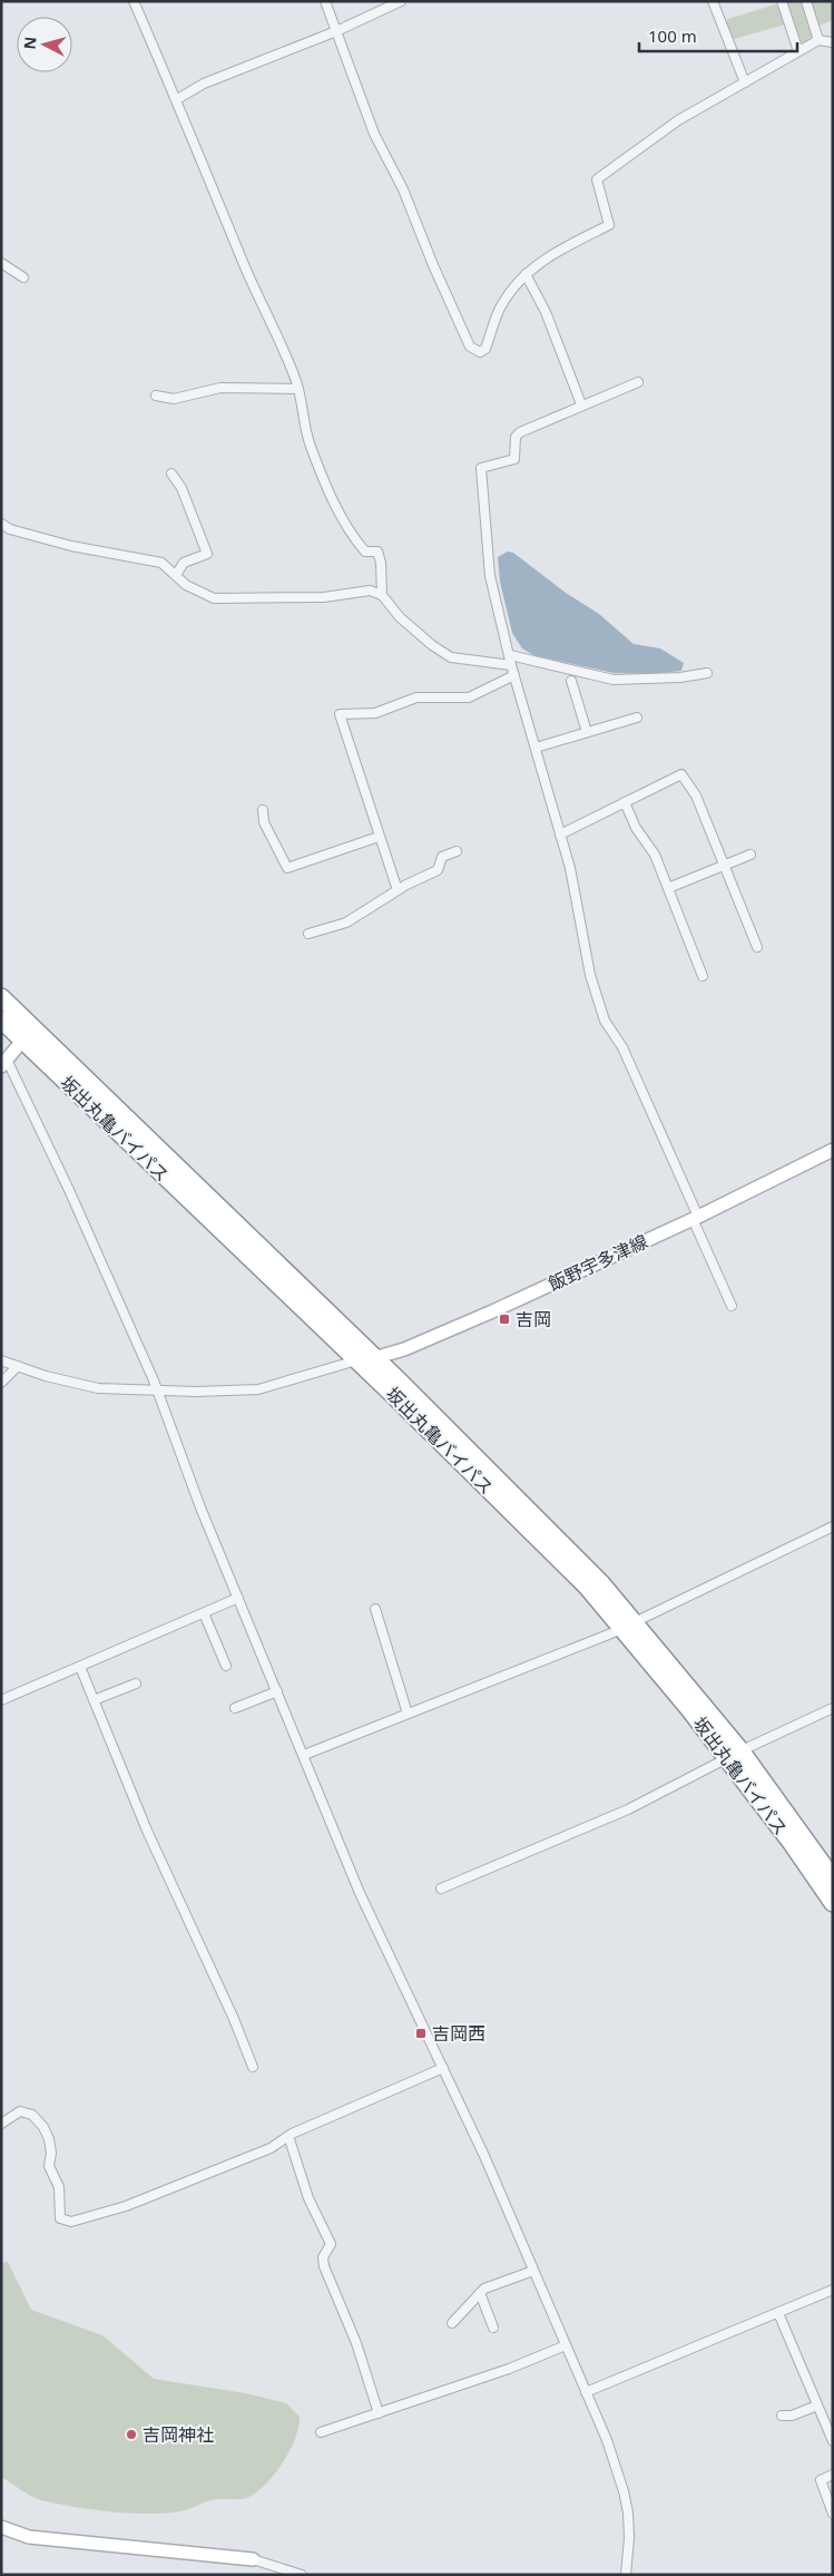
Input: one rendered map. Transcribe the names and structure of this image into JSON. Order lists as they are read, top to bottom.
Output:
{
  "streets": {
    "highway": ["坂出丸亀バイパス"],
    "main road": ["飯野宇多津線"]
  },
  "crossings": [
    ["坂出丸亀バイパス", "飯野宇多津線"]
  ],
  "places": {
    "transit": ["吉岡", "吉岡西"],
    "other": ["吉岡神社"]
  },
  "scale_bar": "100 m",
  "north": "left"
}
